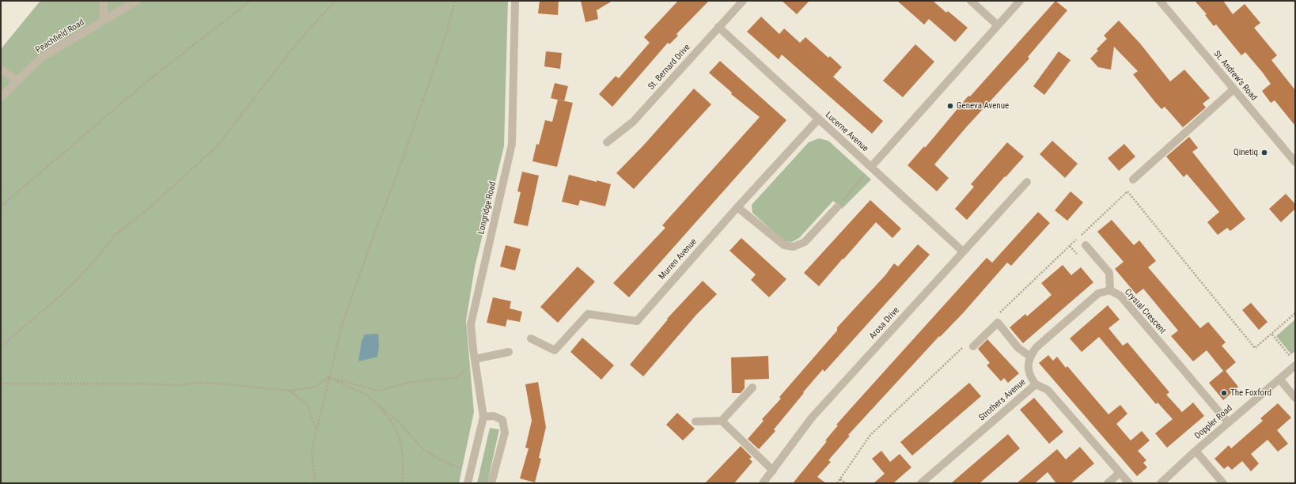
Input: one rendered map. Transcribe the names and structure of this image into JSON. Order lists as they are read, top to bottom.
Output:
{
  "streets": {
    "street": [
      "Peachfield Road",
      "St. Bernard Drive",
      "St. Andrew's Road",
      "Lucerne Avenue",
      "Longridge Road",
      "Murren Avenue",
      "Crystal Crescent",
      "Arosa Drive",
      "Strothers Avenue",
      "Doppler Road"
    ]
  },
  "crossings": [
    ["St. Bernard Drive", "Lucerne Avenue"],
    ["Lucerne Avenue", "Murren Avenue"],
    ["Lucerne Avenue", "Arosa Drive"],
    ["Crystal Crescent", "Doppler Road"]
  ],
  "places": ["Geneva Avenue", "Qinetiq", "The Foxford"]
}
